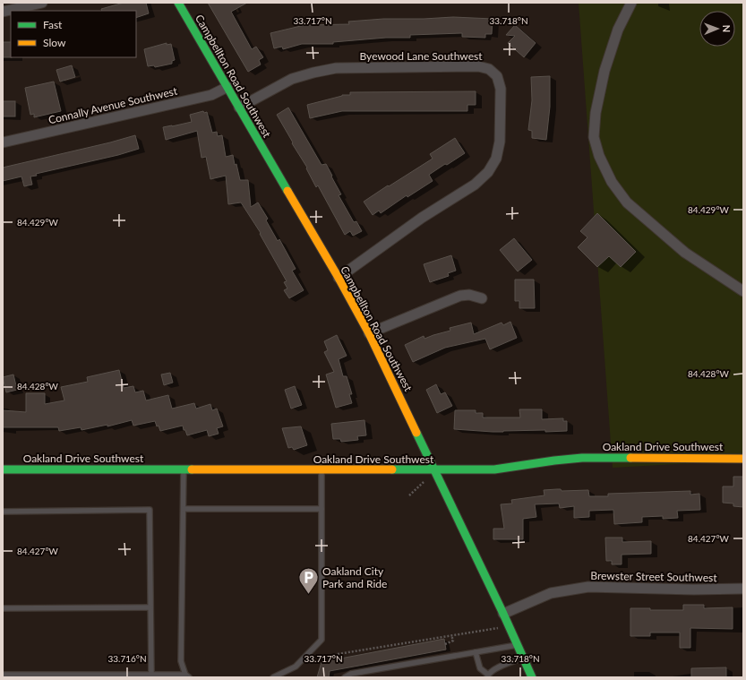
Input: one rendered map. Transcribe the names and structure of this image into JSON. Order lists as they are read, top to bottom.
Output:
{
  "streets": {
    "main road": ["Campbellton Road Southwest", "Oakland Drive Southwest"],
    "street": ["Byewood Lane Southwest", "Connally Avenue Southwest", "Brewster Street Southwest"]
  },
  "crossings": [
    ["Byewood Lane Southwest", "Campbellton Road Southwest"],
    ["Campbellton Road Southwest", "Connally Avenue Southwest"],
    ["Campbellton Road Southwest", "Oakland Drive Southwest"],
    ["Campbellton Road Southwest", "Brewster Street Southwest"]
  ],
  "places": {
    "parking": ["Oakland City Park and Ride"]
  },
  "legend": ["Fast", "Slow"],
  "north": "right",
  "coordinates": [
    "33.717°N",
    "33.718°N",
    "84.429°W",
    "84.428°W",
    "84.427°W",
    "33.716°N"
  ]
}
